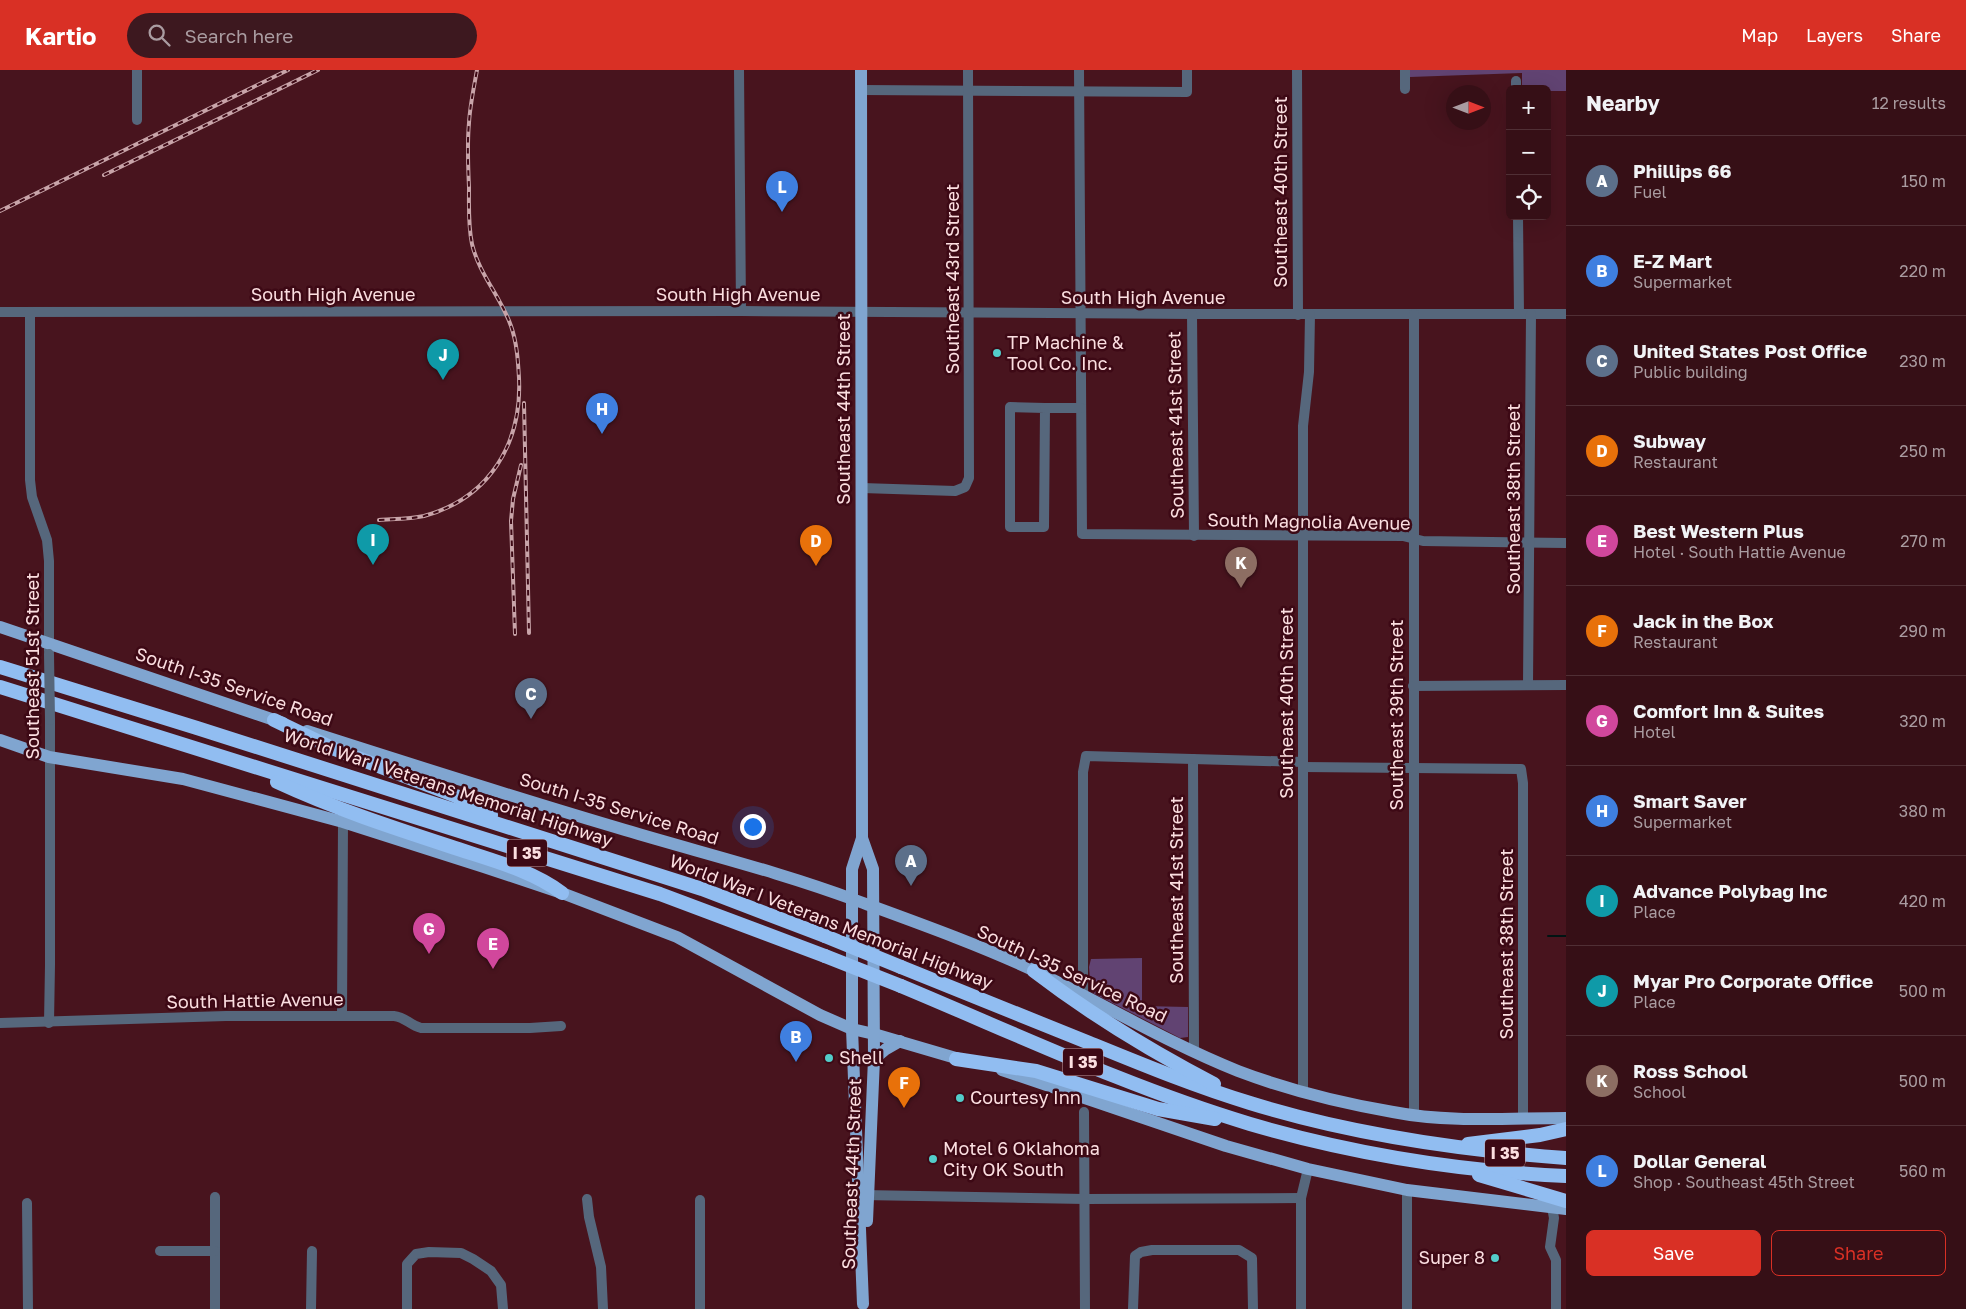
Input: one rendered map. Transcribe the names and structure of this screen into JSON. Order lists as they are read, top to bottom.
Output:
{
  "streets": {
    "highway": ["World War I Veterans Memorial Highway", "I 35"],
    "main road": ["Southeast 44th Street", "South I-35 Service Road"],
    "street": [
      "Southeast 40th Street",
      "Southeast 43rd Street",
      "South High Avenue",
      "Southeast 41st Street",
      "Southeast 38th Street",
      "South Magnolia Avenue",
      "Southeast 51st Street",
      "Southeast 39th Street",
      "South Hattie Avenue"
    ]
  },
  "crossings": [
    ["Southeast 40th Street", "South High Avenue"],
    ["Southeast 40th Street", "South Magnolia Avenue"],
    ["Southeast 40th Street", "South I-35 Service Road"],
    ["Southeast 43rd Street", "South High Avenue"],
    ["Southeast 43rd Street", "Southeast 44th Street"],
    ["South High Avenue", "Southeast 44th Street"],
    ["South High Avenue", "Southeast 41st Street"],
    ["South High Avenue", "Southeast 38th Street"],
    ["South High Avenue", "Southeast 51st Street"],
    ["South High Avenue", "Southeast 39th Street"],
    ["Southeast 44th Street", "South I-35 Service Road"],
    ["Southeast 41st Street", "South Magnolia Avenue"],
    ["Southeast 41st Street", "South I-35 Service Road"],
    ["Southeast 38th Street", "South Magnolia Avenue"],
    ["Southeast 38th Street", "South I-35 Service Road"],
    ["Southeast 38th Street", "Southeast 39th Street"],
    ["South Magnolia Avenue", "Southeast 39th Street"],
    ["Southeast 51st Street", "South I-35 Service Road"],
    ["Southeast 51st Street", "South Hattie Avenue"],
    ["South I-35 Service Road", "Southeast 39th Street"]
  ],
  "places": [
    "TP Machine & Tool Co. Inc.",
    "Shell",
    "Courtesy Inn",
    "Motel 6 Oklahoma City OK South",
    "Super 8"
  ],
  "north": "right",
  "page": {
    "header": "Kartio",
    "search": "Search here",
    "nav": ["Map", "Layers", "Share"],
    "heading": ["Nearby", "12 results"],
    "map_buttons": ["+", "−"],
    "list": [
      {
        "mark": "A",
        "name": "Phillips 66",
        "note": "Fuel",
        "value": "150 m"
      },
      {
        "mark": "B",
        "name": "E-Z Mart",
        "note": "Supermarket",
        "value": "220 m"
      },
      {
        "mark": "C",
        "name": "United States Post Office",
        "note": "Public building",
        "value": "230 m"
      },
      {
        "mark": "D",
        "name": "Subway",
        "note": "Restaurant",
        "value": "250 m"
      },
      {
        "mark": "E",
        "name": "Best Western Plus",
        "note": "Hotel · South Hattie Avenue",
        "value": "270 m"
      },
      {
        "mark": "F",
        "name": "Jack in the Box",
        "note": "Restaurant",
        "value": "290 m"
      },
      {
        "mark": "G",
        "name": "Comfort Inn & Suites",
        "note": "Hotel",
        "value": "320 m"
      },
      {
        "mark": "H",
        "name": "Smart Saver",
        "note": "Supermarket",
        "value": "380 m"
      },
      {
        "mark": "I",
        "name": "Advance Polybag Inc",
        "note": "Place",
        "value": "420 m"
      },
      {
        "mark": "J",
        "name": "Myar Pro Corporate Office",
        "note": "Place",
        "value": "500 m"
      },
      {
        "mark": "K",
        "name": "Ross School",
        "note": "School",
        "value": "500 m"
      },
      {
        "mark": "L",
        "name": "Dollar General",
        "note": "Shop · Southeast 45th Street",
        "value": "560 m"
      }
    ],
    "pins": [
      "L",
      "J",
      "H",
      "I",
      "D",
      "K",
      "C",
      "A",
      "G",
      "E",
      "B",
      "F"
    ],
    "buttons": ["Save", "Share"]
  }
}
